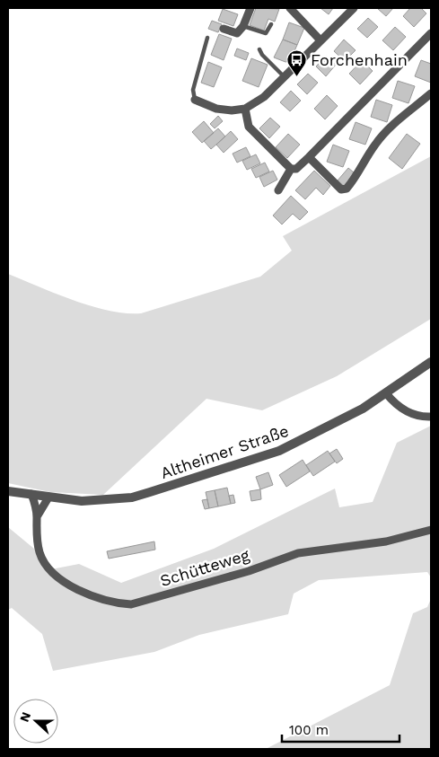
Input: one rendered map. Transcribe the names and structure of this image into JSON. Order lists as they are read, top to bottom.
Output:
{
  "streets": {
    "street": ["Altheimer Straße", "Schütteweg"]
  },
  "crossings": [
    ["Altheimer Straße", "Schütteweg"]
  ],
  "places": {
    "bus stop": ["Forchenhain"]
  },
  "scale_bar": "100 m",
  "north": "left"
}
